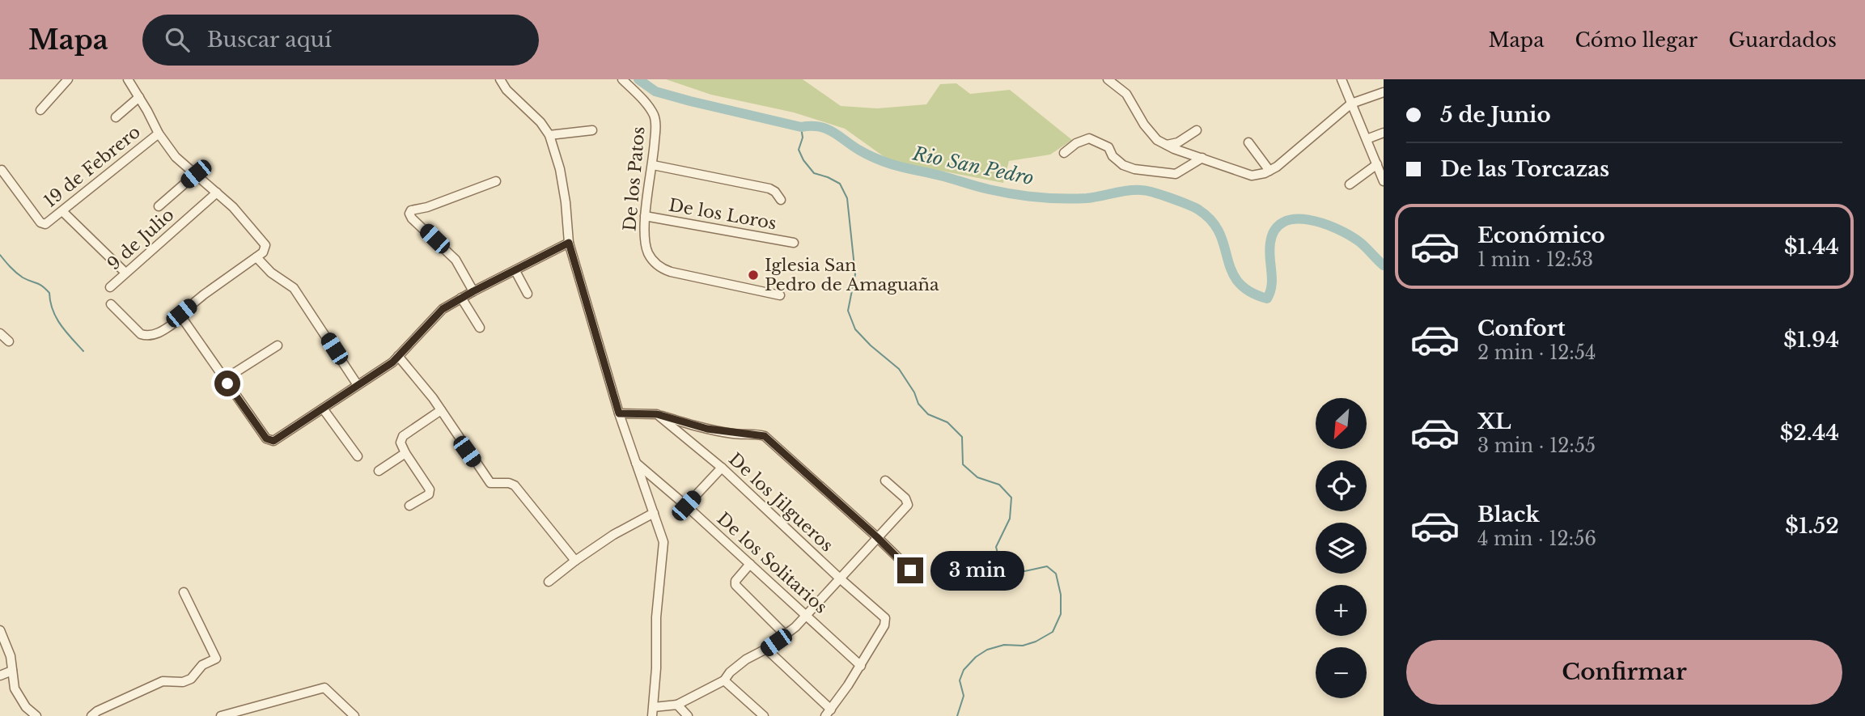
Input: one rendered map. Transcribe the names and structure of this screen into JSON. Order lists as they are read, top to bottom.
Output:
{
  "streets": {
    "street": [
      "19 de Febrero",
      "De los Patos",
      "De los Loros",
      "9 de Julio",
      "De los Jilgueros",
      "De los Solitarios"
    ]
  },
  "crossings": [
    ["De los Patos", "De los Loros"],
    ["De los Jilgueros", "De los Solitarios"]
  ],
  "water": ["Rio San Pedro"],
  "places": ["Iglesia San Pedro de Amaguaña"],
  "north": "bottom left",
  "page": {
    "header": "Mapa",
    "search": "Buscar aquí",
    "nav": ["Mapa", "Cómo llegar", "Guardados"],
    "banner": ["5 de Junio", "De las Torcazas"],
    "list": [
      {
        "name": "Económico",
        "note": "1 min · 12:53",
        "value": "$1.44"
      },
      {
        "name": "Confort",
        "note": "2 min · 12:54",
        "value": "$1.94"
      },
      {
        "name": "XL",
        "note": "3 min · 12:55",
        "value": "$2.44"
      },
      {
        "name": "Black",
        "note": "4 min · 12:56",
        "value": "$1.52"
      }
    ],
    "map_buttons": ["+", "−"],
    "bubble": "3 min",
    "buttons": "Confirmar"
  }
}
